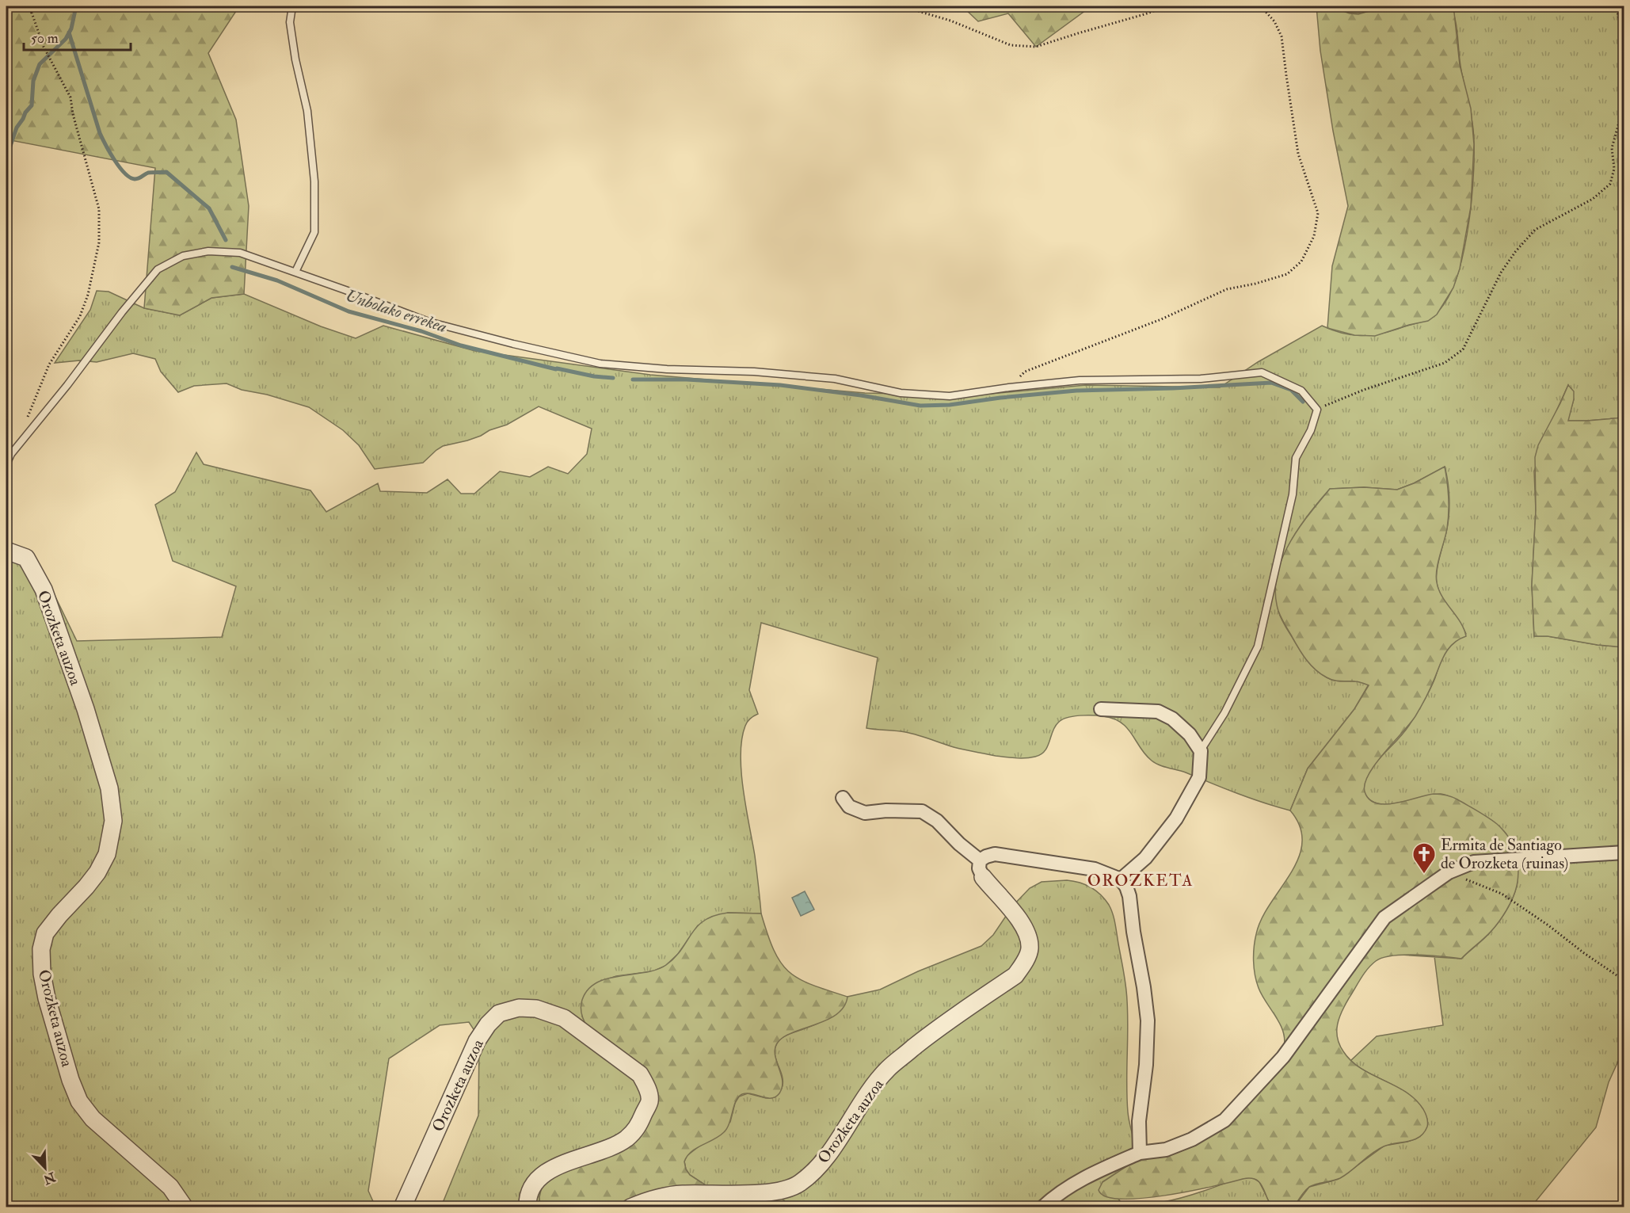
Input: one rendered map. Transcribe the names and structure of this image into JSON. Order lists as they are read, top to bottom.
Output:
{
  "streets": {
    "street": ["Orozketa auzoa"]
  },
  "districts": ["OROZKETA"],
  "water": ["Unbolako errekea"],
  "places": {
    "church": ["Ermita de Santiago de Orozketa (ruinas)"]
  },
  "scale_bar": "50 m",
  "north": "bottom right"
}
